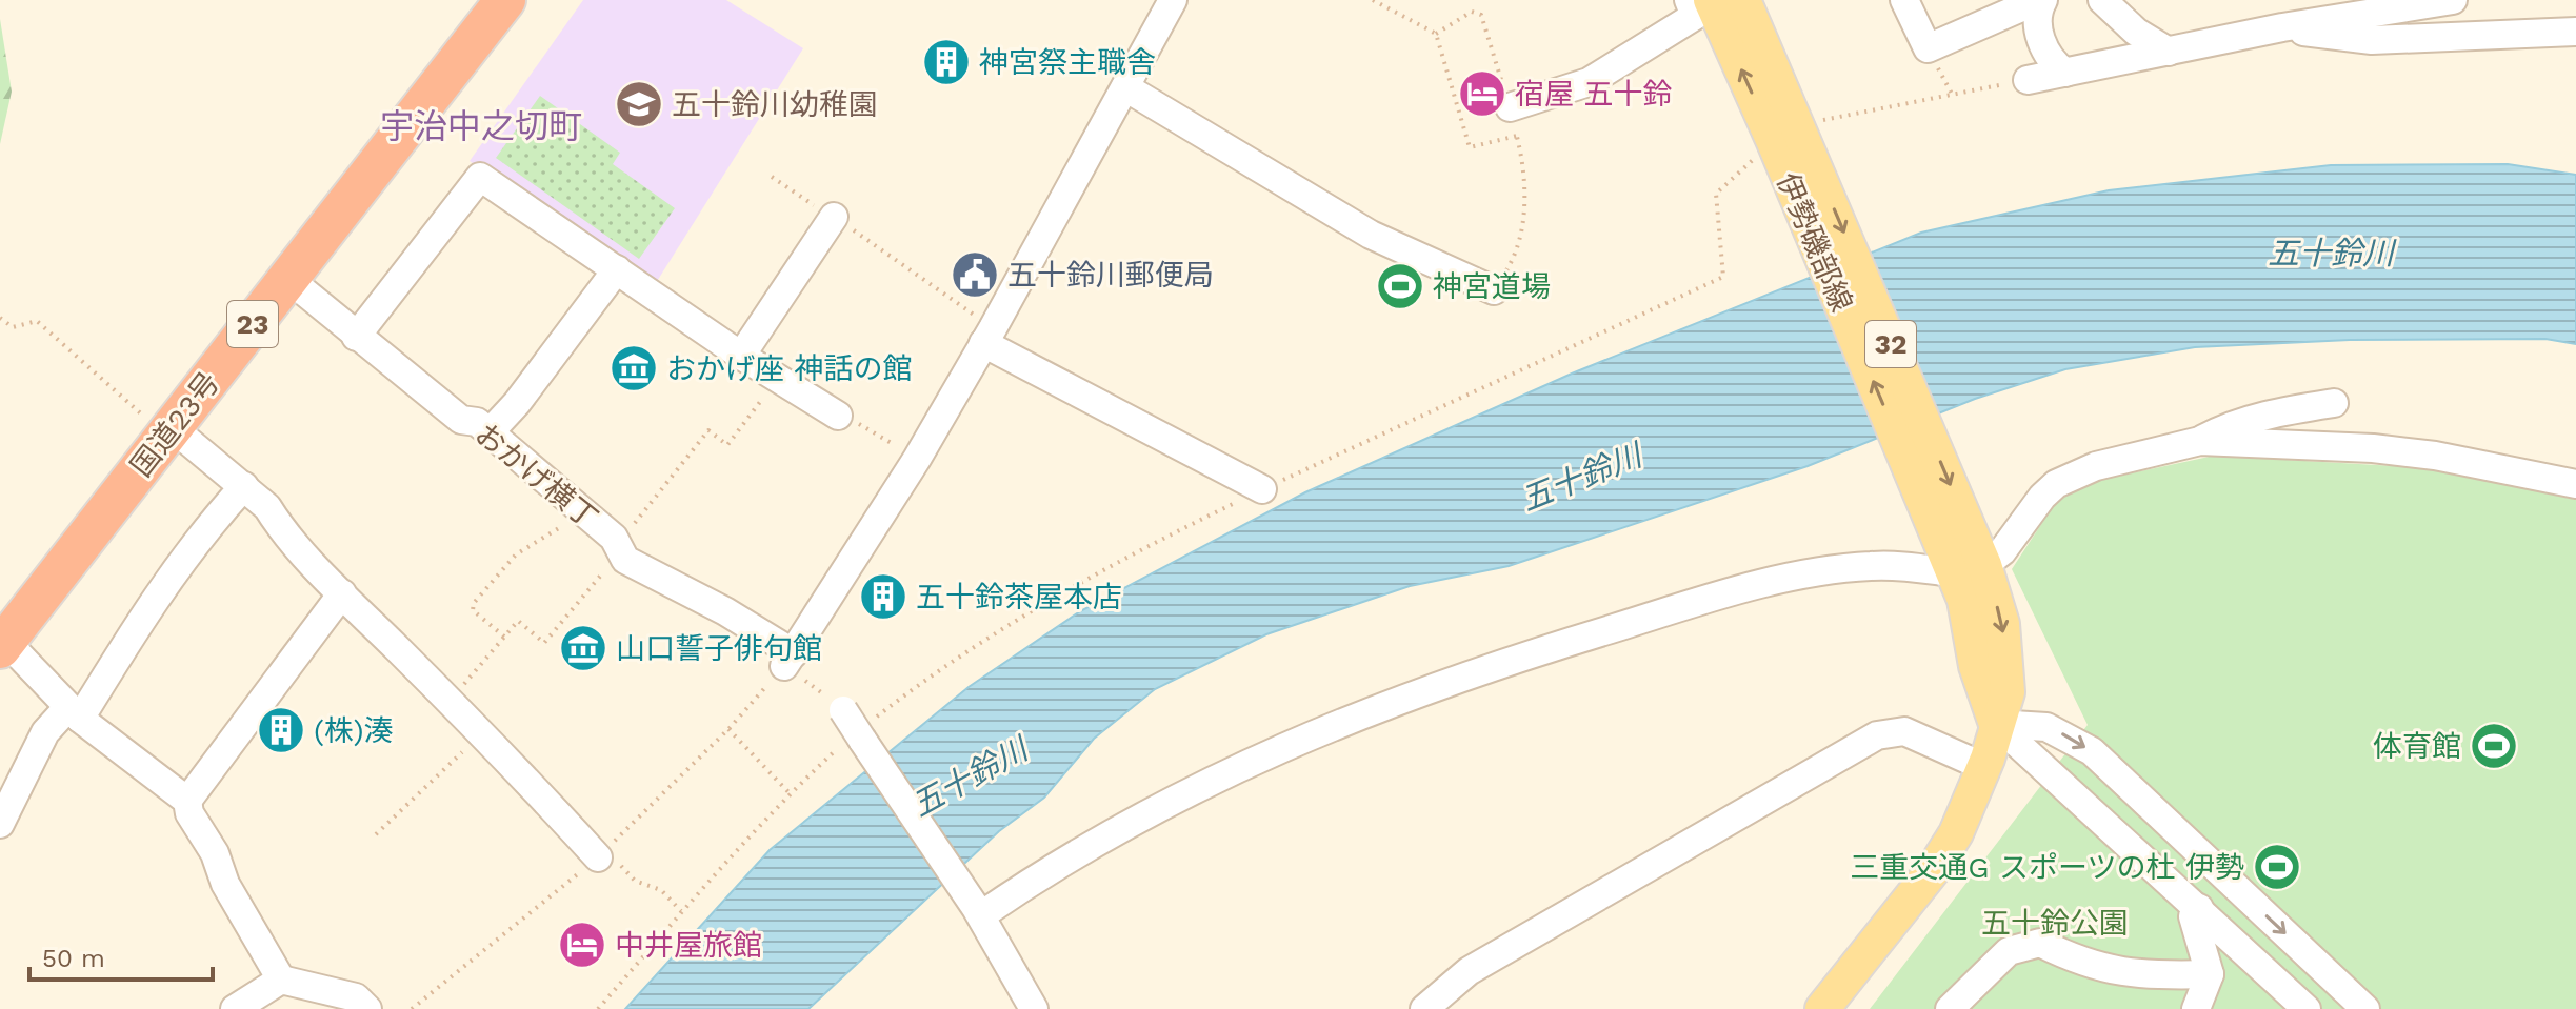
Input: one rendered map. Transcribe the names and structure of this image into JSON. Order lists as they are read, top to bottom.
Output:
{
  "streets": {
    "highway": ["23", "国道23号"],
    "main road": ["伊勢磯部線", "32"],
    "street": ["おかげ横丁"]
  },
  "crossings": [
    ["国道23号", "おかげ横丁"]
  ],
  "districts": ["宇治中之切町"],
  "water": ["五十鈴川"],
  "parks": ["五十鈴公園"],
  "places": {
    "building": ["神宮祭主職舎", "五十鈴茶屋本店", "(株)湊"],
    "hotel": ["宿屋 五十鈴", "中井屋旅館"],
    "school or university": ["五十鈴川幼稚園"],
    "public building": ["五十鈴川郵便局"],
    "sports": ["神宮道場", "体育館", "三重交通G スポーツの杜 伊勢"],
    "museum": ["おかげ座 神話の館", "山口誓子俳句館"]
  },
  "scale_bar": "50 m"
}
